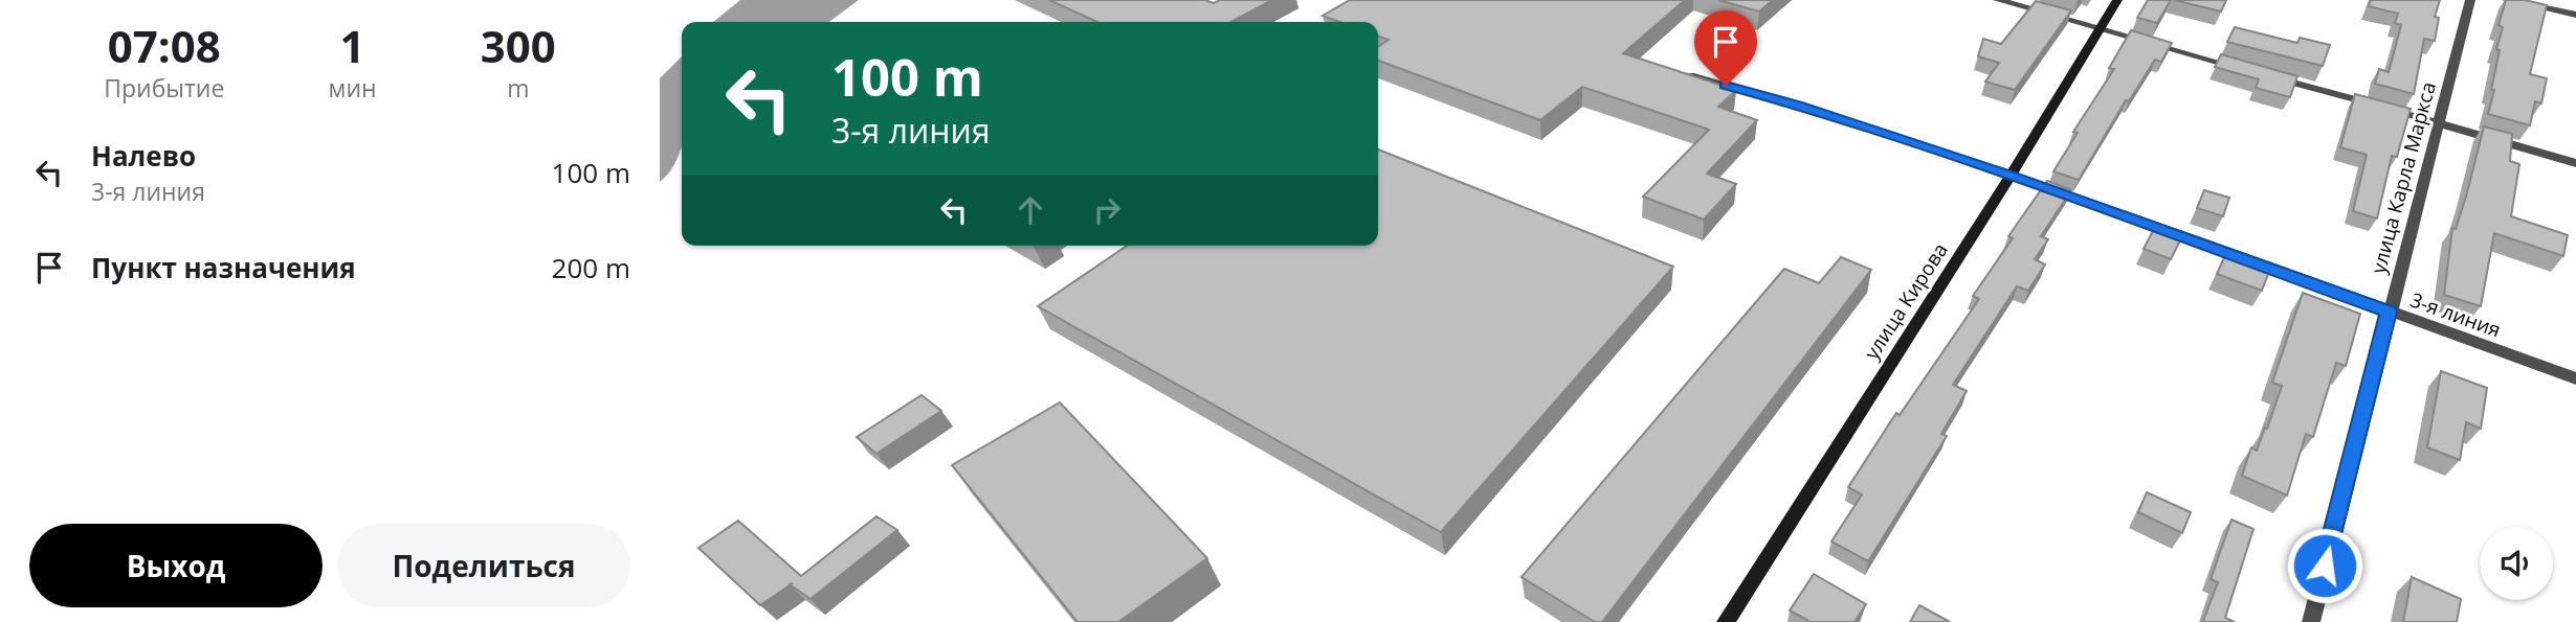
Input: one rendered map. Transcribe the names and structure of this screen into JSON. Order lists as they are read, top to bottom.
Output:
{
  "streets": {
    "street": ["улица Карла Маркса", "улица Кирова", "3-я линия"]
  },
  "crossings": [
    ["улица Карла Маркса", "3-я линия"],
    ["улица Кирова", "3-я линия"]
  ],
  "page": {
    "eta": [
      "07:08",
      "Прибытие",
      "1",
      "мин",
      "300",
      "m"
    ],
    "turn": ["100 m", "3-я линия"],
    "list": [
      {
        "name": "Налево",
        "note": "3-я линия",
        "value": "100 m"
      },
      {
        "name": "Пункт назначения",
        "value": "200 m"
      }
    ],
    "buttons": ["Выход", "Поделиться"]
  }
}
